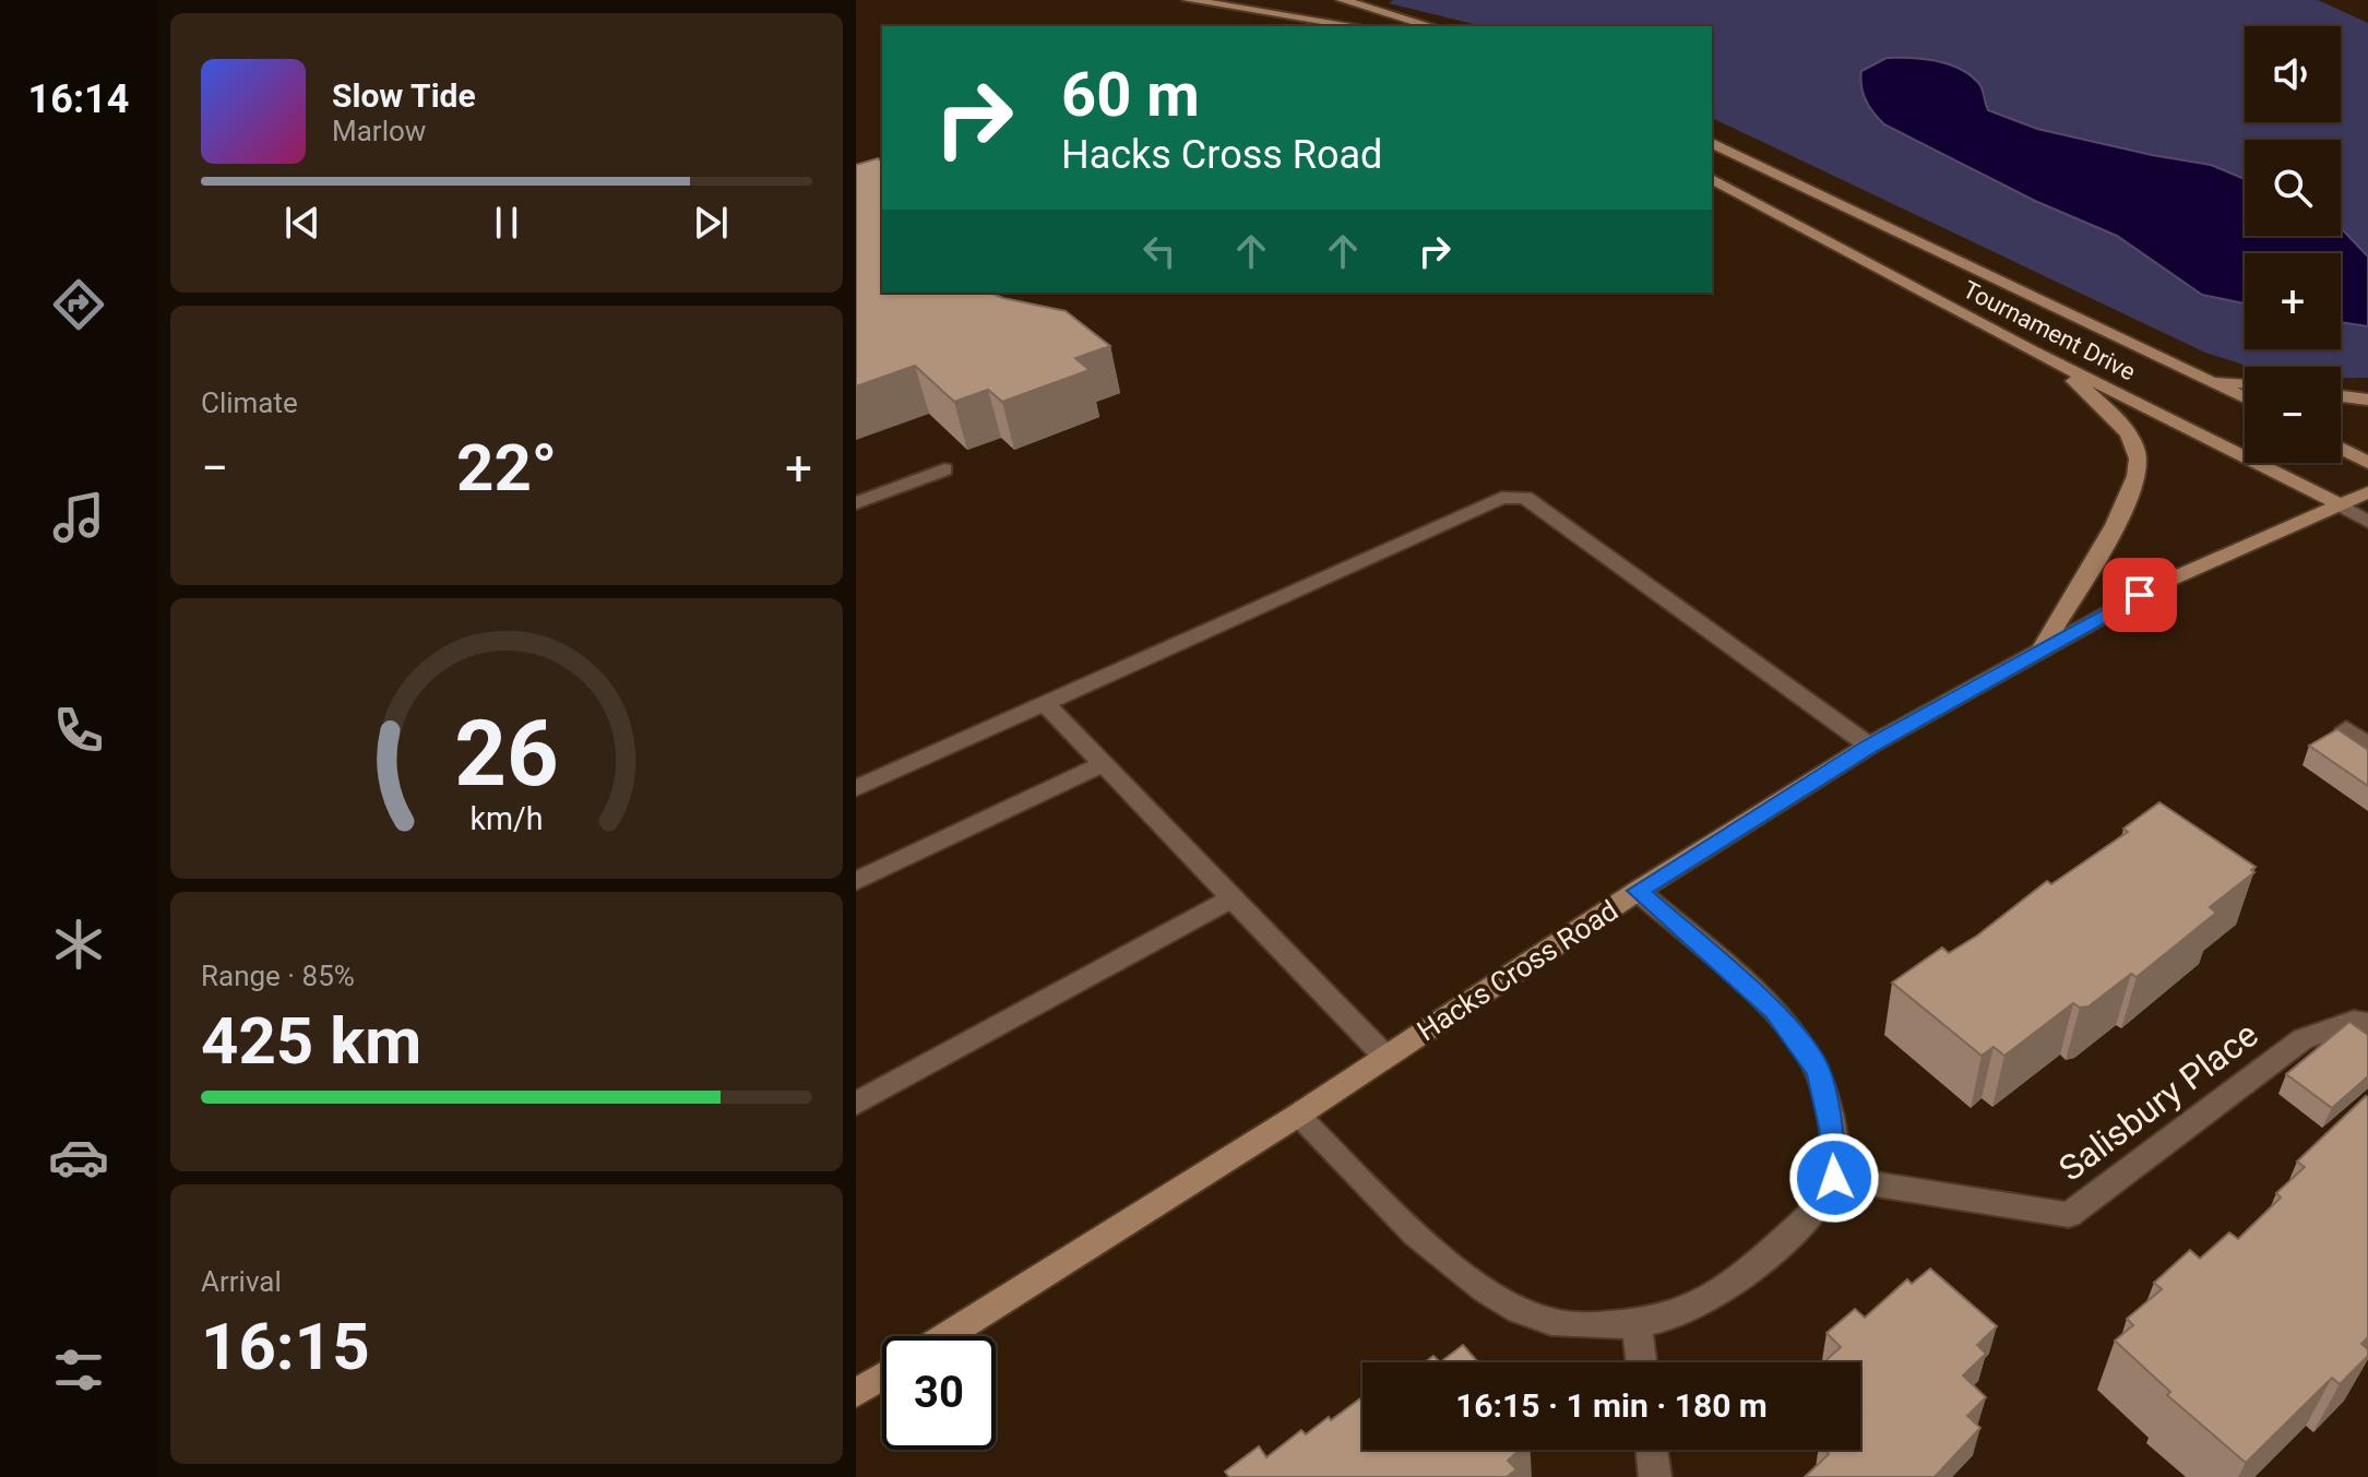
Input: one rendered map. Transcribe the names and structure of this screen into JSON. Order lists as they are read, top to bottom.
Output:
{
  "streets": {
    "street": ["Tournament Drive", "Hacks Cross Road", "Salisbury Place"]
  },
  "crossings": [
    ["Tournament Drive", "Hacks Cross Road"]
  ],
  "page": {
    "tabs": "16:14",
    "map_buttons": ["+", "−"],
    "turn": ["60 m", "Hacks Cross Road"],
    "song": ["Slow Tide", "Marlow"],
    "tile": [
      "Climate",
      ["Range · 85%", "425 km"],
      ["Arrival", "16:15"]
    ],
    "heat": ["−", "22°", "+"],
    "limit": "30",
    "trip": "16:15 · 1 min · 180 m",
    "gauge": ["26", "km/h"]
  }
}
